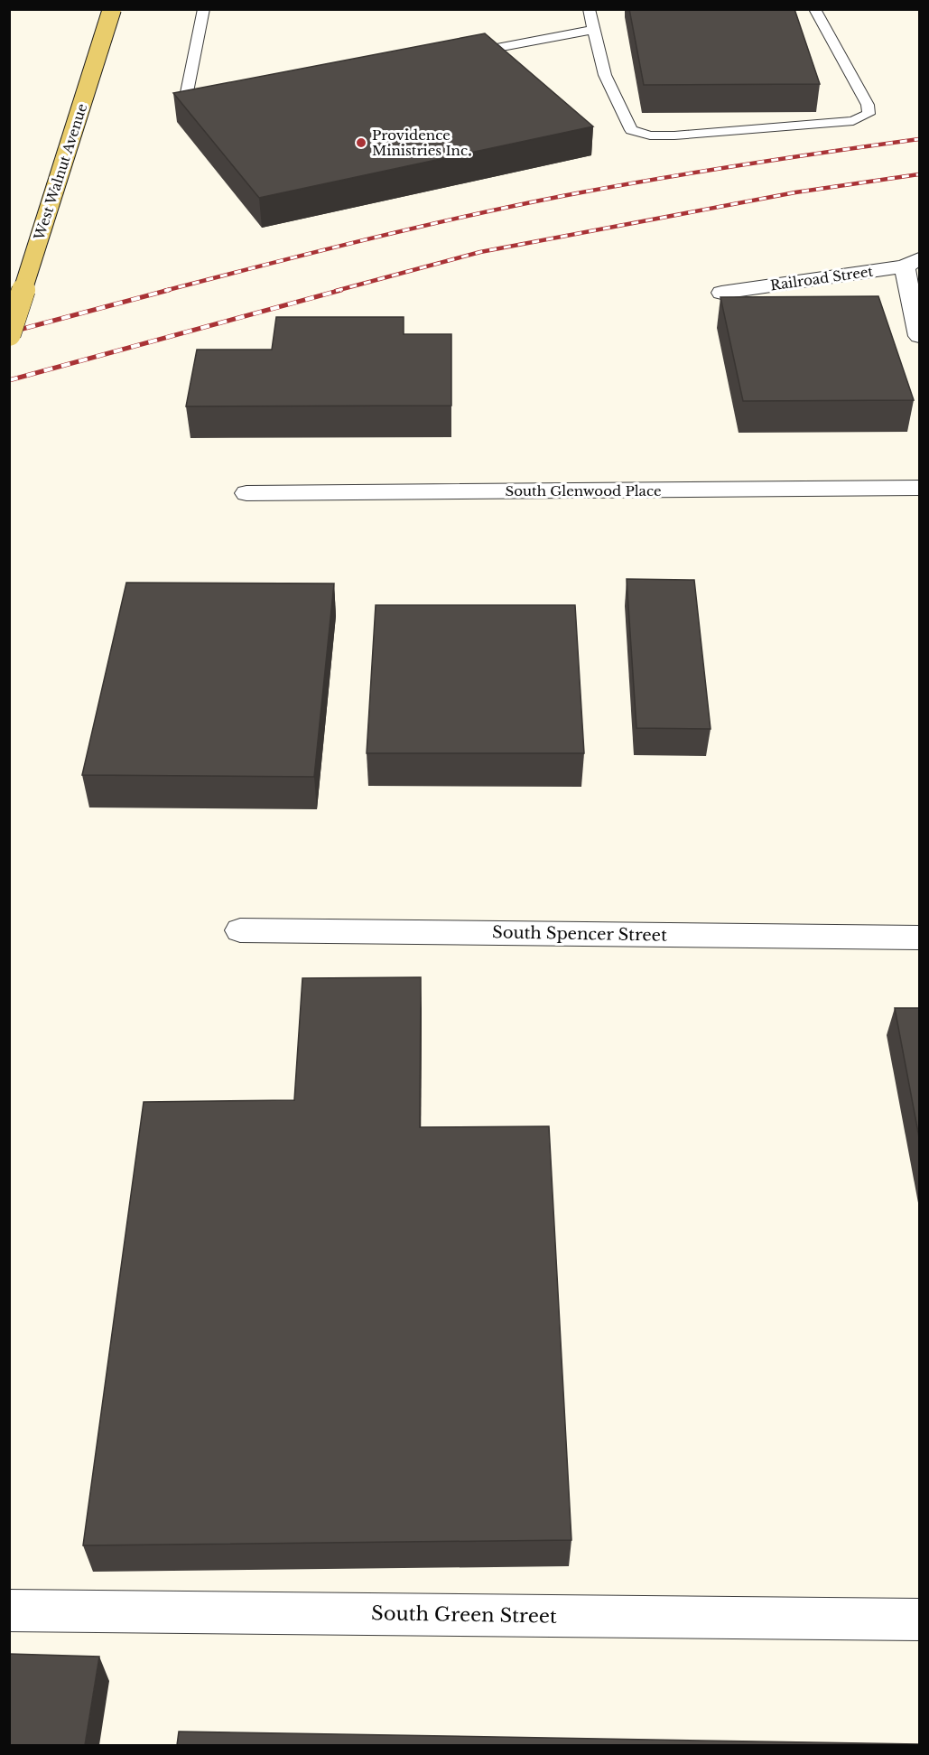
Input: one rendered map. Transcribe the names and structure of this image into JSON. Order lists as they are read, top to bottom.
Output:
{
  "streets": {
    "main road": ["West Walnut Avenue"],
    "street": [
      "Railroad Street",
      "South Glenwood Place",
      "South Spencer Street",
      "South Green Street"
    ]
  },
  "places": ["Providence Ministries Inc."]
}
